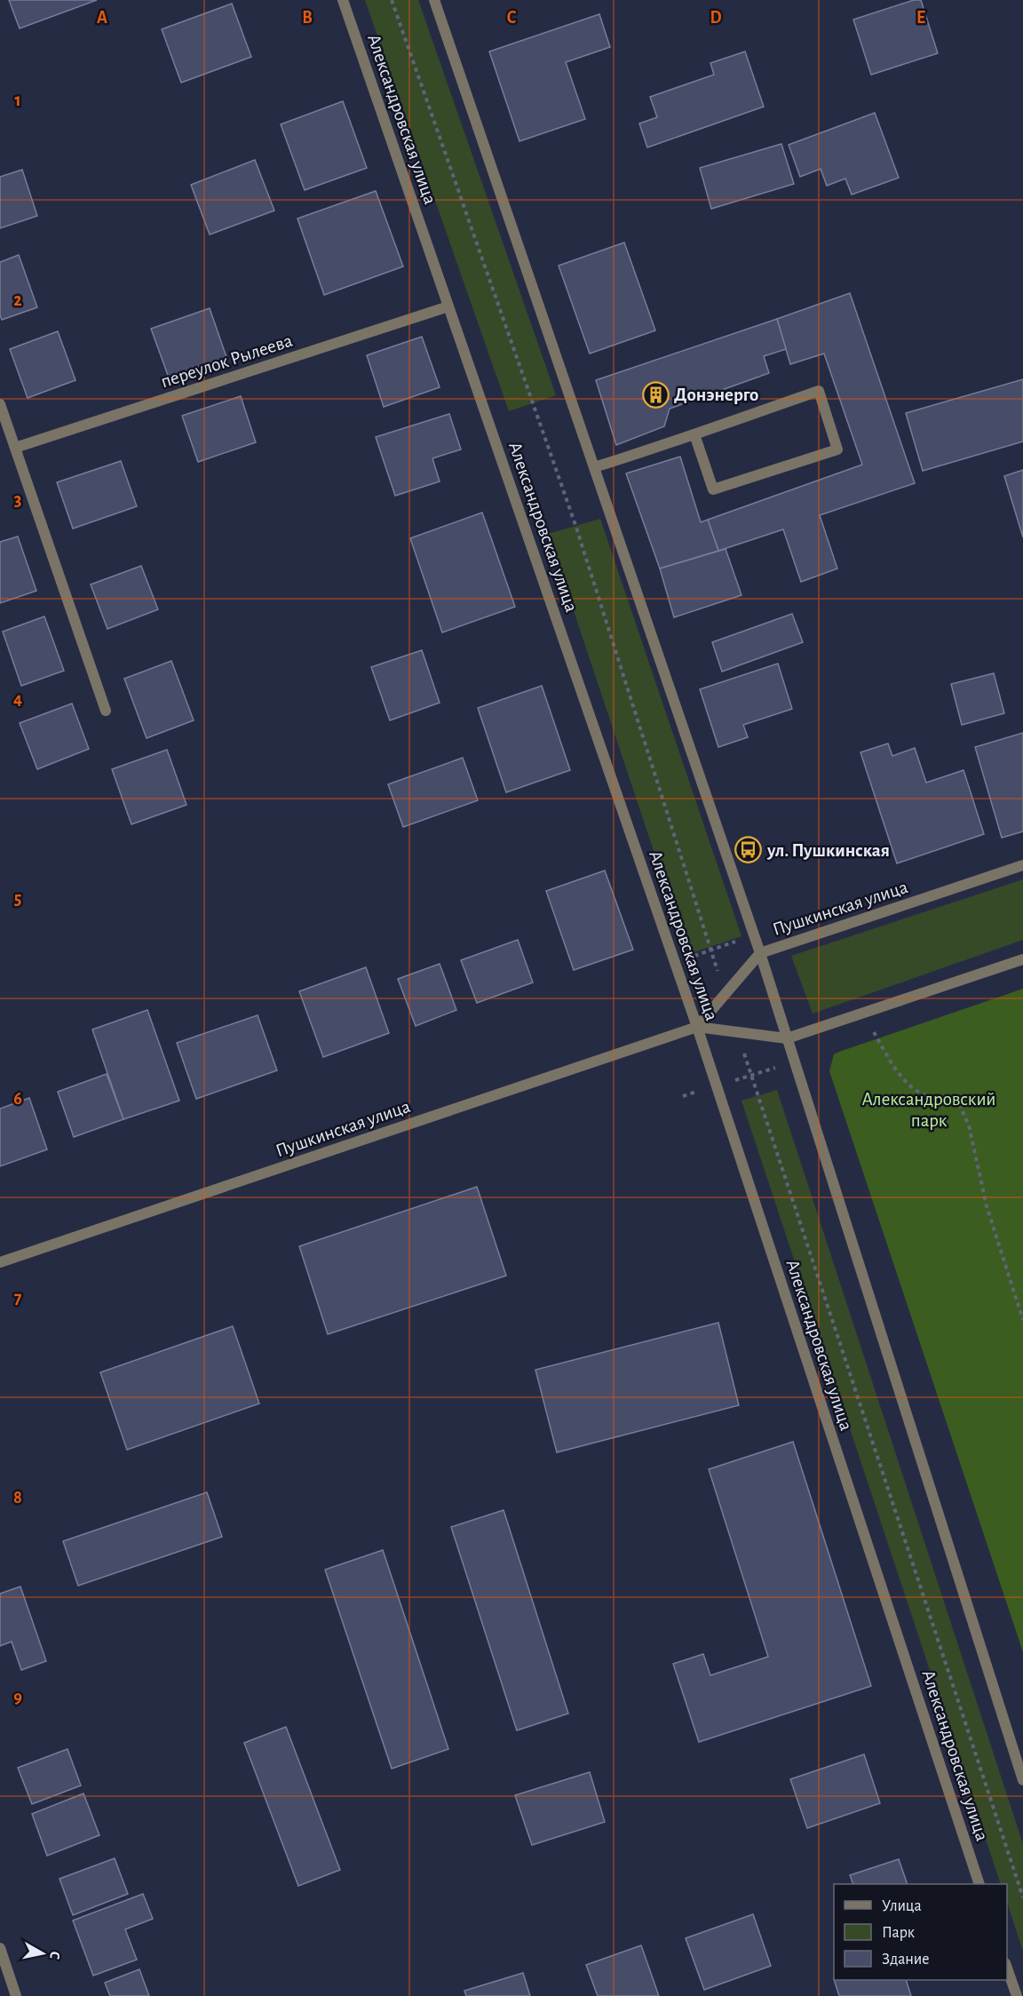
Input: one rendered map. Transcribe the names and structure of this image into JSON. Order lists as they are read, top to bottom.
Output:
{
  "streets": {
    "street": ["Александровская улица", "переулок Рылеева", "Пушкинская улица"]
  },
  "crossings": [
    ["Александровская улица", "переулок Рылеева"],
    ["Александровская улица", "Пушкинская улица"]
  ],
  "parks": ["Александровский парк"],
  "places": {
    "building": ["Донэнерго"],
    "bus stop": ["ул. Пушкинская"]
  },
  "legend": ["Улица", "Парк", "Здание"],
  "north": "right",
  "grid": {
    "columns": [
      "A",
      "B",
      "C",
      "D",
      "E"
    ],
    "rows": [
      "1",
      "2",
      "3",
      "4",
      "5",
      "6",
      "7",
      "8",
      "9"
    ]
  }
}
